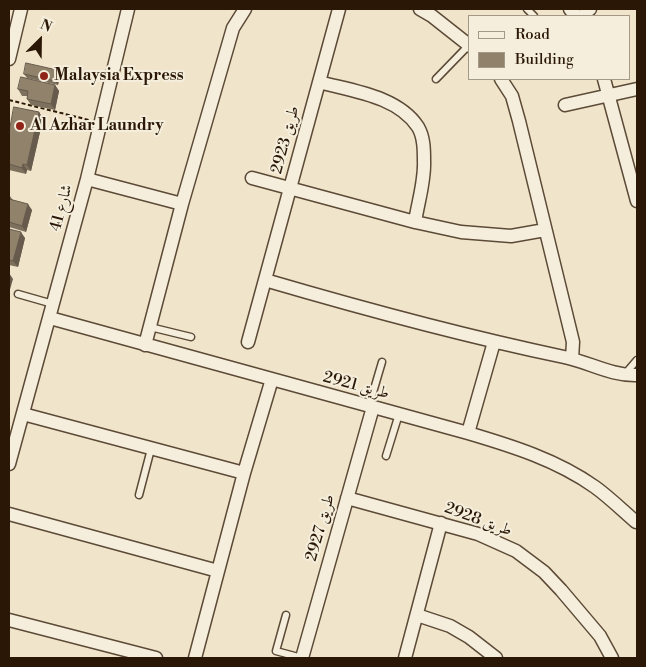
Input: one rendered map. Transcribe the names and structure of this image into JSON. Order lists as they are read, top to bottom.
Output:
{
  "streets": {
    "street": [
      "طريق 2923",
      "شارع 41",
      "طريق 2921",
      "طريق 2928",
      "طريق 2927"
    ]
  },
  "crossings": [
    ["شارع 41", "طريق 2921"],
    ["طريق 2921", "طريق 2927"],
    ["طريق 2928", "طريق 2927"]
  ],
  "places": ["Malaysia Express", "Al Azhar Laundry"],
  "legend": ["Road", "Building"],
  "north": "top right"
}
